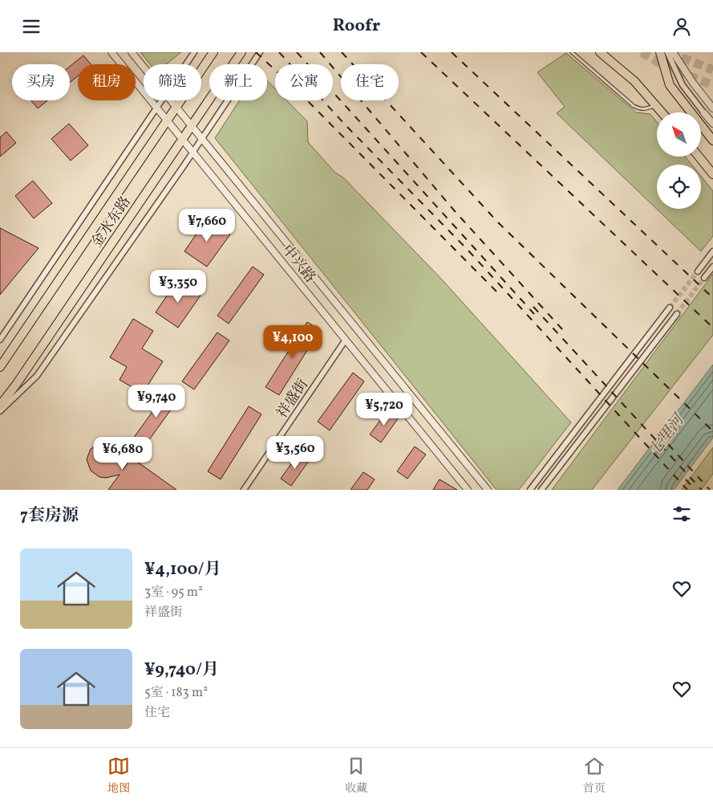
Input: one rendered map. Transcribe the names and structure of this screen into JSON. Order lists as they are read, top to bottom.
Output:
{
  "streets": {
    "main road": ["金水东路"],
    "street": ["中兴路", "祥盛街"]
  },
  "crossings": [
    ["金水东路", "中兴路"],
    ["中兴路", "祥盛街"]
  ],
  "water": ["七里河"],
  "north": "top left",
  "page": {
    "header": "Roofr",
    "chip": [
      "买房",
      "租房",
      "筛选",
      "新上",
      "公寓",
      "住宅"
    ],
    "price": [
      "¥7,660",
      "¥3,350",
      "¥4,100",
      "¥9,740",
      "¥5,720",
      "¥3,560",
      "¥6,680"
    ],
    "heading": "7套房源",
    "list": [
      {
        "name": "¥4,100/月",
        "note": "3室 · 95 m² · 祥盛街"
      },
      {
        "name": "¥9,740/月",
        "note": "5室 · 183 m² · 住宅"
      }
    ],
    "tabs": ["地图", "收藏", "首页"]
  }
}
